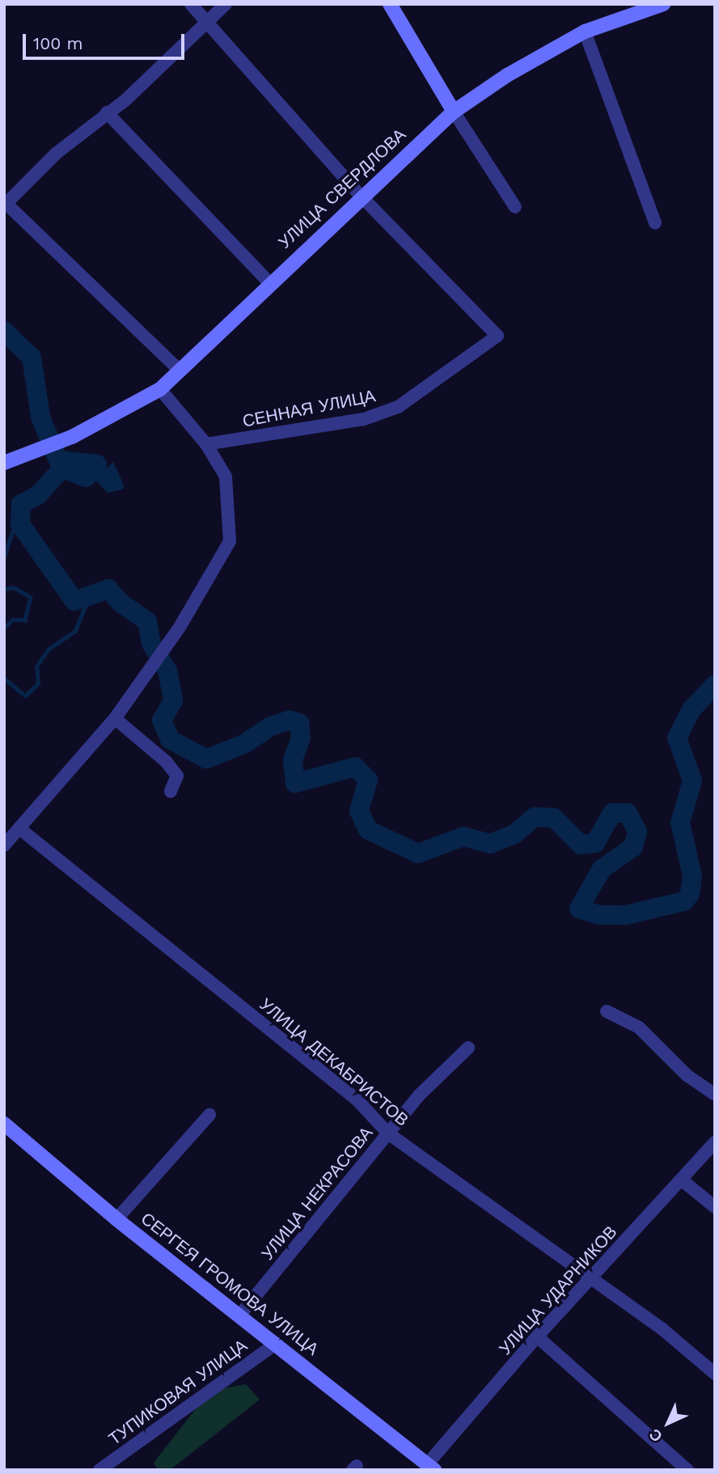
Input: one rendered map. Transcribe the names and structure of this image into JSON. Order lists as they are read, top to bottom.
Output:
{
  "streets": {
    "main road": ["УЛИЦА СВЕРДЛОВА", "СЕРГЕЯ ГРОМОВА УЛИЦА"],
    "street": [
      "СЕННАЯ УЛИЦА",
      "УЛИЦА ДЕКАБРИСТОВ",
      "УЛИЦА НЕКРАСОВА",
      "УЛИЦА УДАРНИКОВ",
      "ТУПИКОВАЯ УЛИЦА"
    ]
  },
  "crossings": [
    ["УЛИЦА СВЕРДЛОВА", "СЕННАЯ УЛИЦА"],
    ["УЛИЦА ДЕКАБРИСТОВ", "УЛИЦА НЕКРАСОВА"],
    ["УЛИЦА ДЕКАБРИСТОВ", "УЛИЦА УДАРНИКОВ"],
    ["УЛИЦА НЕКРАСОВА", "СЕРГЕЯ ГРОМОВА УЛИЦА"],
    ["СЕРГЕЯ ГРОМОВА УЛИЦА", "УЛИЦА УДАРНИКОВ"],
    ["СЕРГЕЯ ГРОМОВА УЛИЦА", "ТУПИКОВАЯ УЛИЦА"]
  ],
  "scale_bar": "100 m",
  "north": "bottom left"
}
